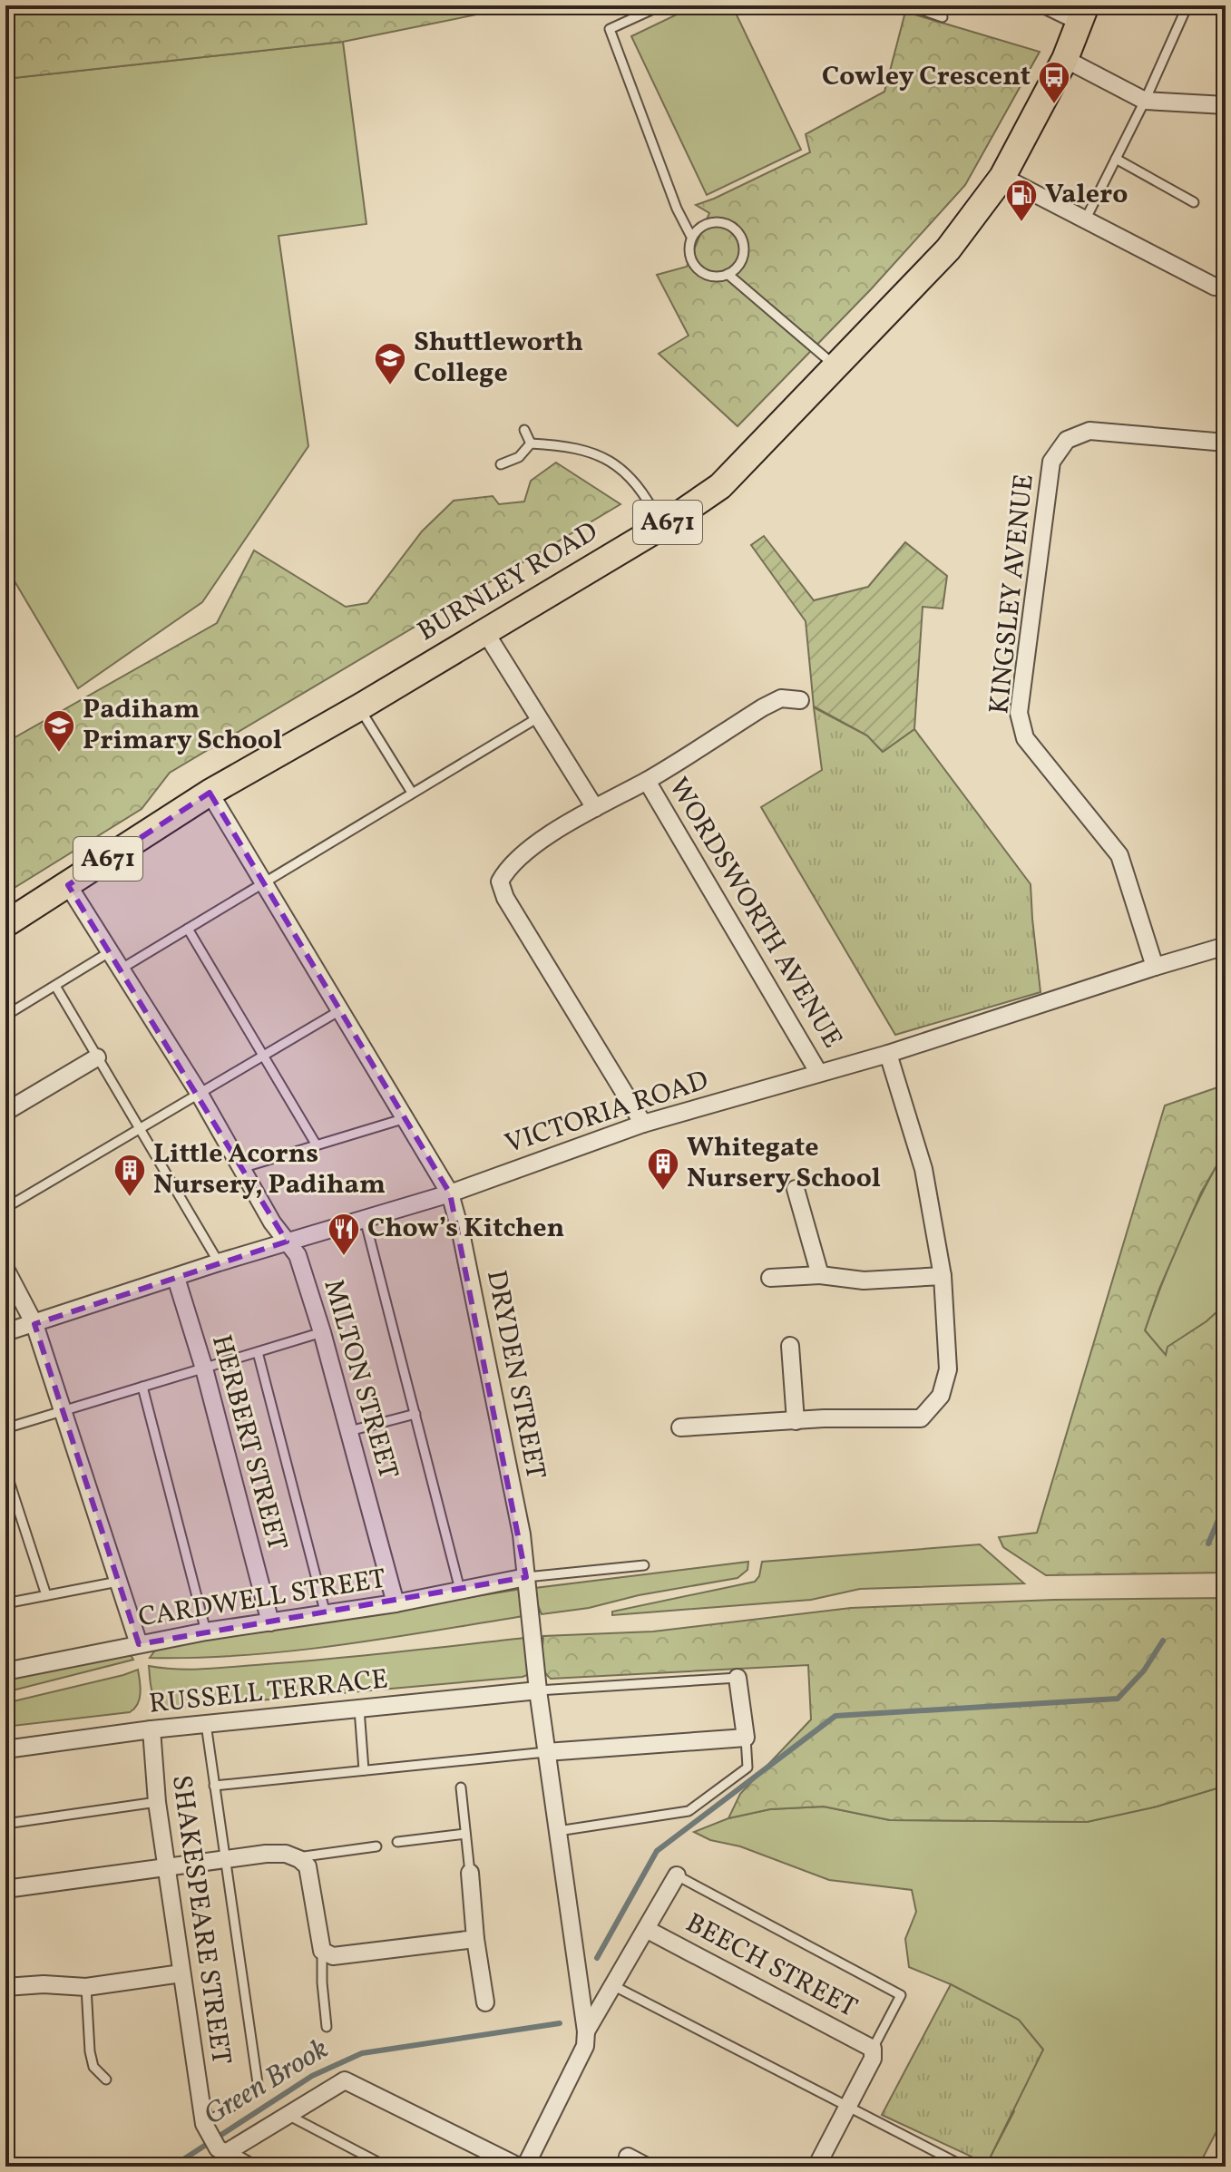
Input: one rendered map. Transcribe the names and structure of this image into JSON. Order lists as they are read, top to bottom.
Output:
{
  "streets": {
    "main road": ["A671", "BURNLEY ROAD"],
    "street": [
      "KINGSLEY AVENUE",
      "WORDSWORTH AVENUE",
      "VICTORIA ROAD",
      "DRYDEN STREET",
      "MILTON STREET",
      "HERBERT STREET",
      "CARDWELL STREET",
      "RUSSELL TERRACE",
      "SHAKESPEARE STREET",
      "BEECH STREET"
    ]
  },
  "crossings": [
    ["A671", "BURNLEY ROAD"],
    ["BURNLEY ROAD", "DRYDEN STREET"],
    ["BURNLEY ROAD", "MILTON STREET"],
    ["KINGSLEY AVENUE", "VICTORIA ROAD"],
    ["WORDSWORTH AVENUE", "VICTORIA ROAD"],
    ["VICTORIA ROAD", "DRYDEN STREET"],
    ["VICTORIA ROAD", "MILTON STREET"],
    ["VICTORIA ROAD", "HERBERT STREET"],
    ["DRYDEN STREET", "CARDWELL STREET"],
    ["DRYDEN STREET", "RUSSELL TERRACE"],
    ["MILTON STREET", "CARDWELL STREET"],
    ["HERBERT STREET", "CARDWELL STREET"],
    ["RUSSELL TERRACE", "SHAKESPEARE STREET"]
  ],
  "water": ["Green Brook"],
  "places": {
    "bus stop": ["Cowley Crescent"],
    "fuel station": ["Valero"],
    "school or university": ["Shuttleworth College", "Padiham Primary School"],
    "building": ["Whitegate Nursery School", "Little Acorns Nursery, Padiham"],
    "restaurant": ["Chow’s Kitchen"]
  }
}
